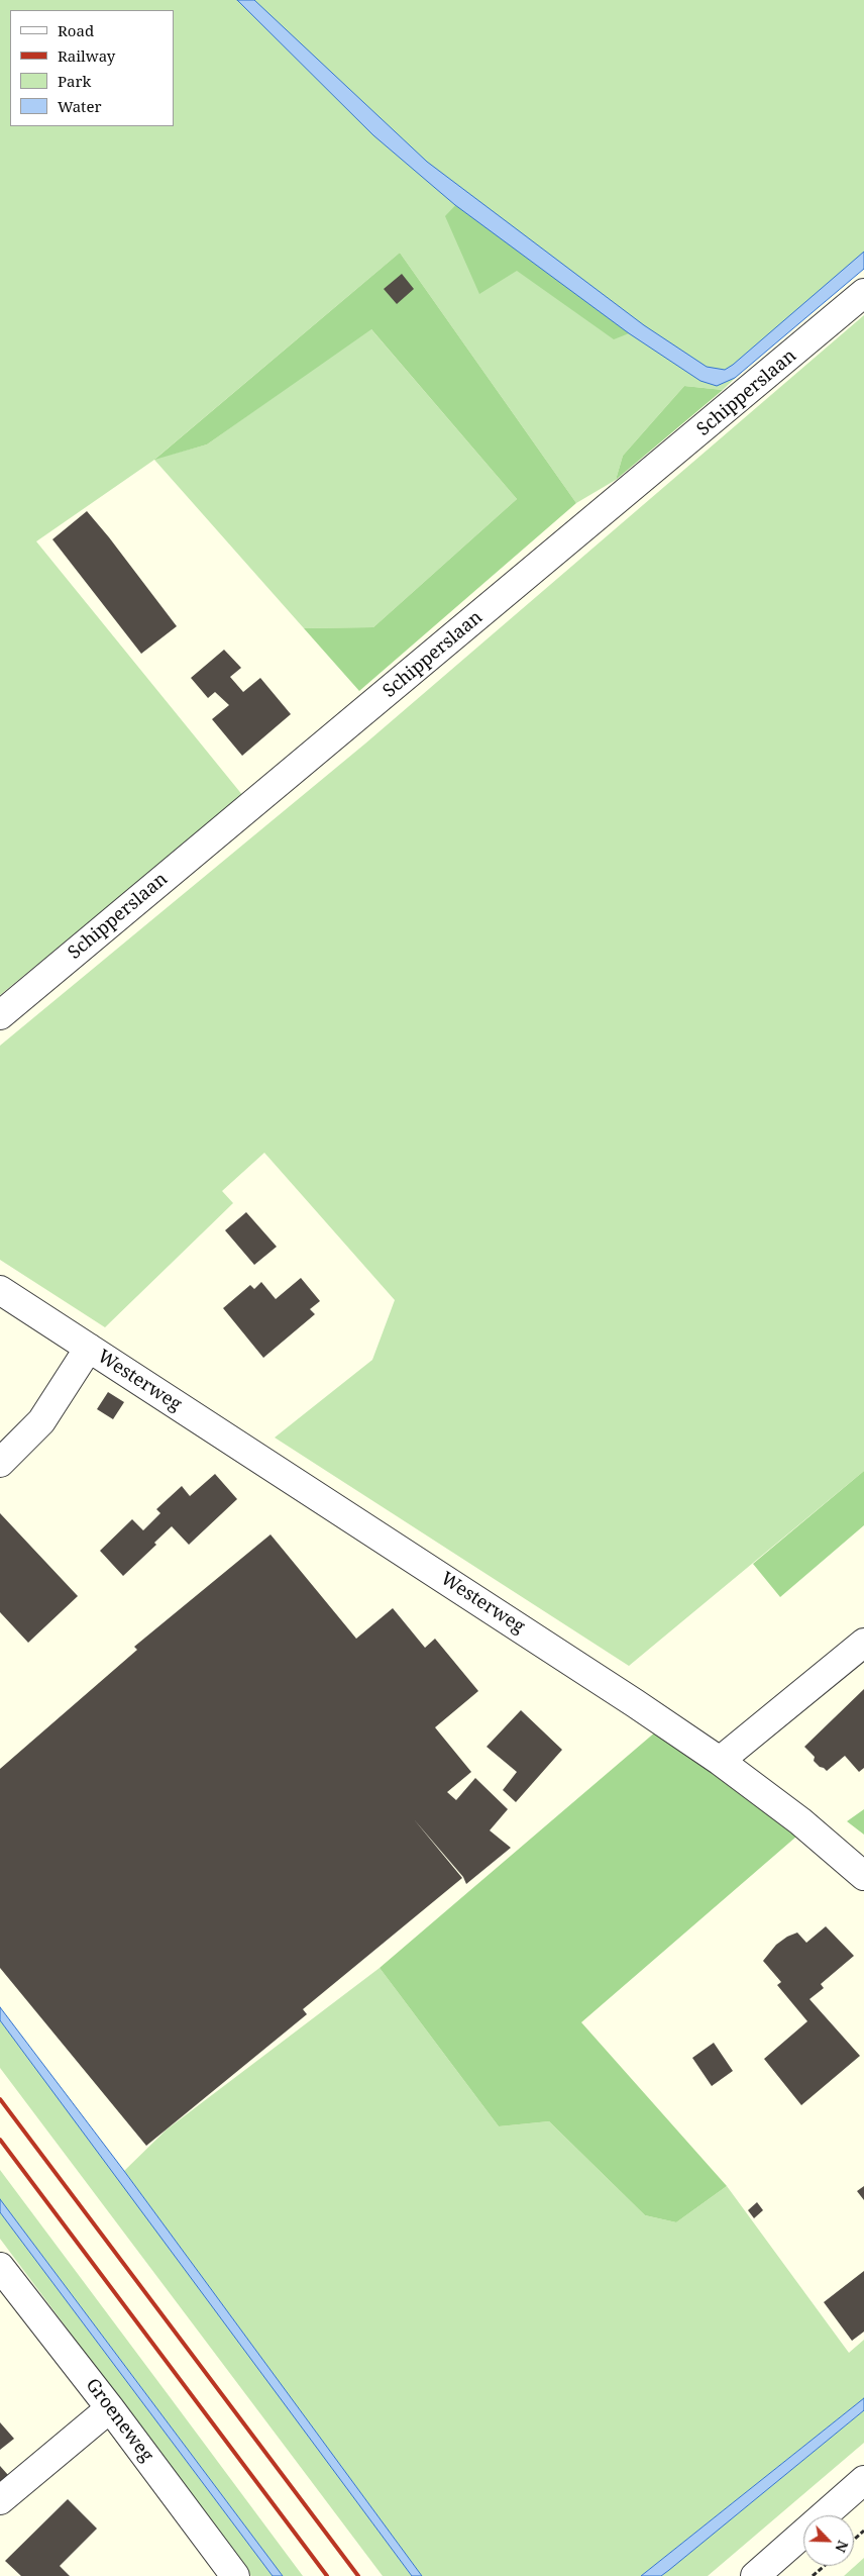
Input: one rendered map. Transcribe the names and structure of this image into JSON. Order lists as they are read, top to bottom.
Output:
{
  "streets": {
    "street": ["Schipperslaan", "Westerweg", "Groeneweg"]
  },
  "legend": [
    "Road",
    "Railway",
    "Park",
    "Water"
  ],
  "north": "bottom right"
}
